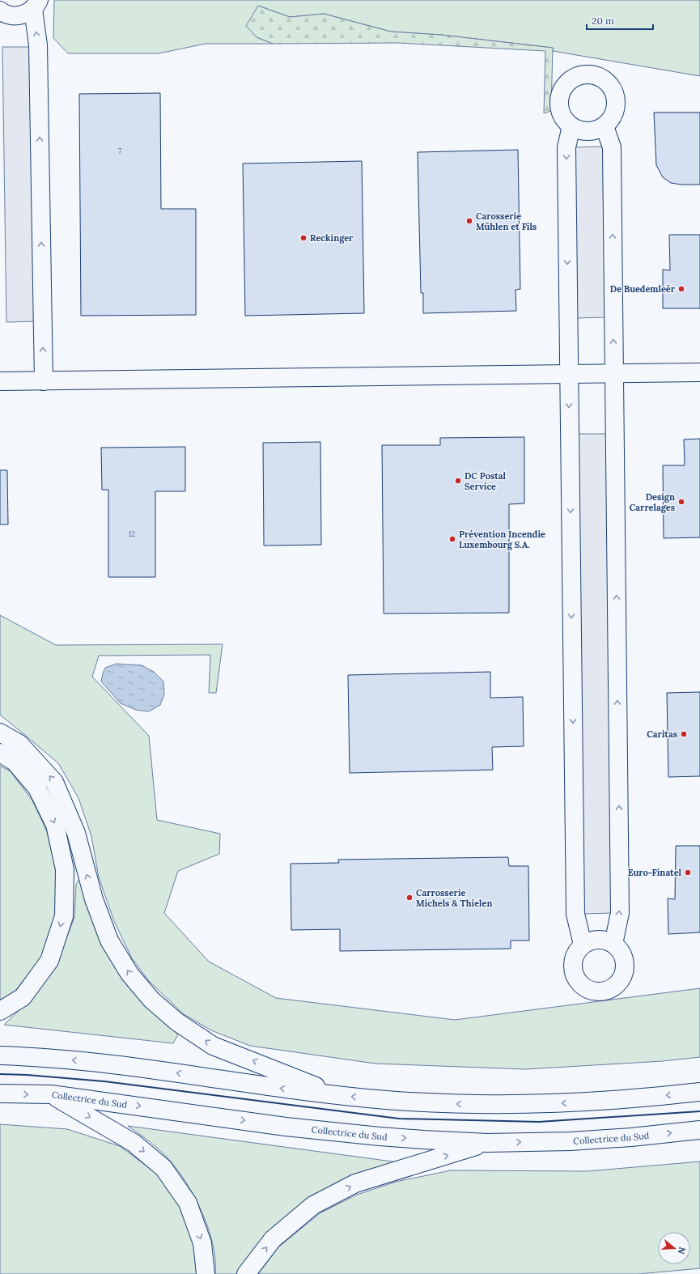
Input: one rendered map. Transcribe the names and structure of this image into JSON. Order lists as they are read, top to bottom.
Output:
{
  "streets": {
    "main road": ["Collectrice du Sud"]
  },
  "places": [
    "Carosserie Mühlen et Fils",
    "Reckinger",
    "De Buedemleër",
    "DC Postal Service",
    "Design Carrelages",
    "Prévention Incendie Luxembourg S.A.",
    "Caritas",
    "Euro-Finatel",
    "Carrosserie Michels & Thielen"
  ],
  "house_numbers": ["7", "12"],
  "scale_bar": "20 m",
  "north": "right"
}
